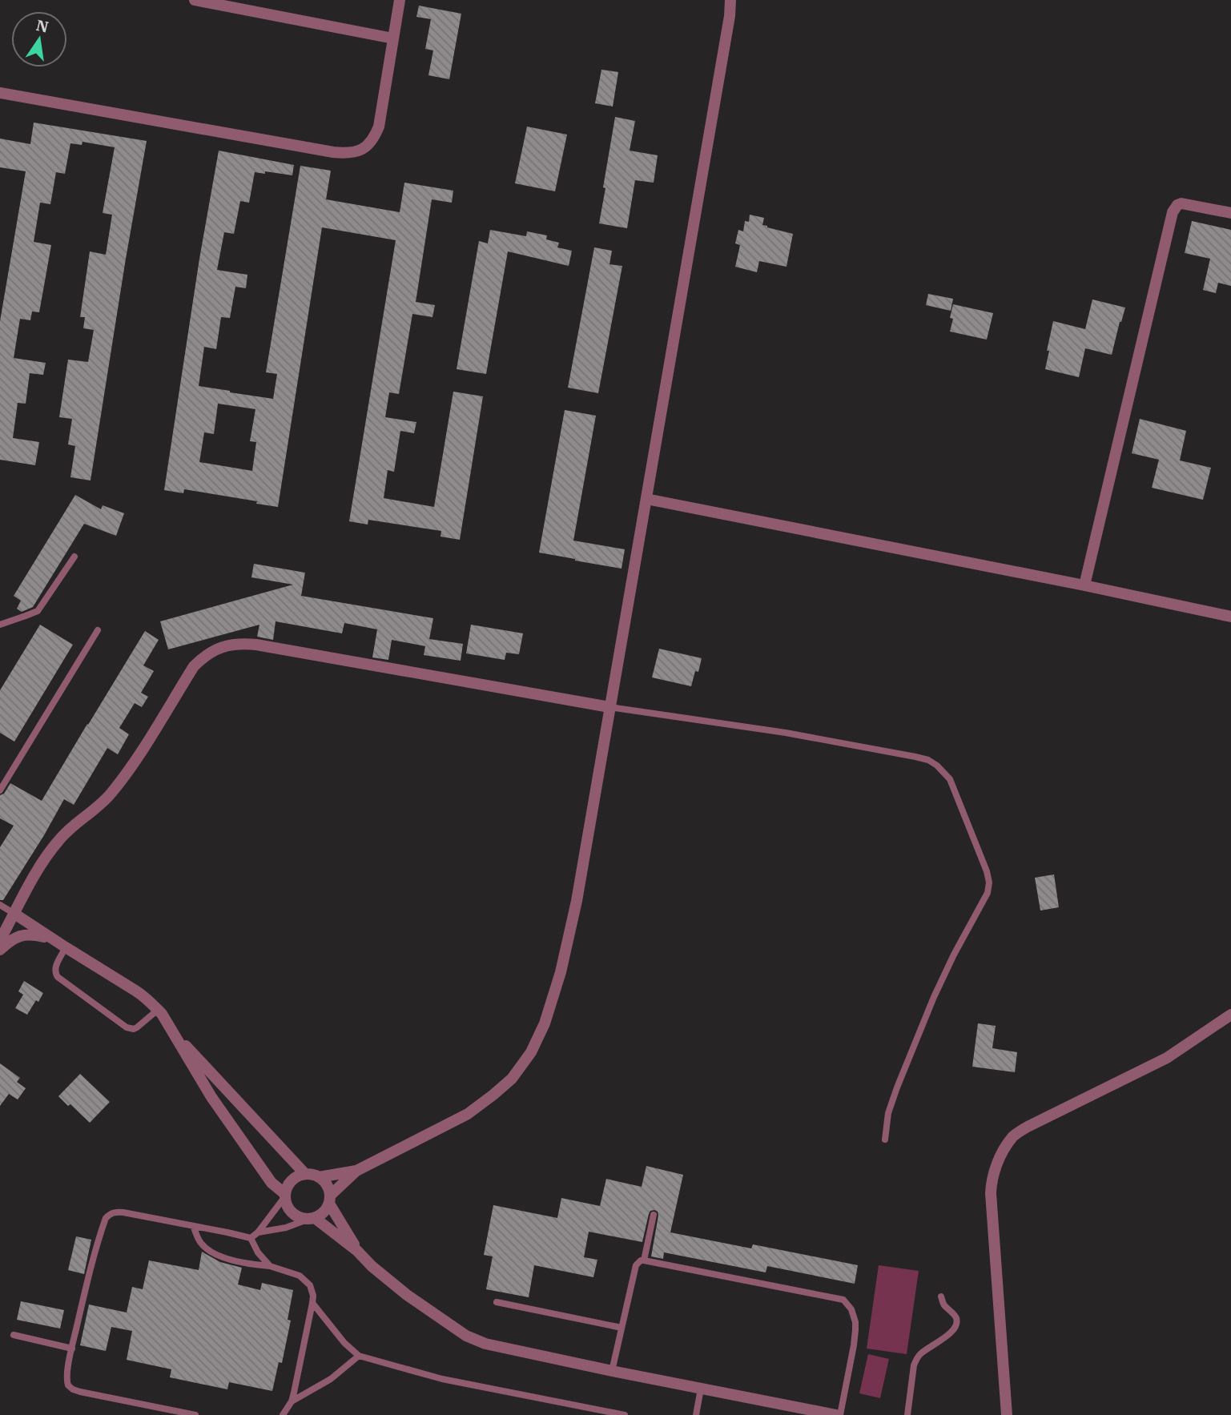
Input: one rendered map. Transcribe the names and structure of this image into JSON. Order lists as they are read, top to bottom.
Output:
{
  "north": "top"
}
